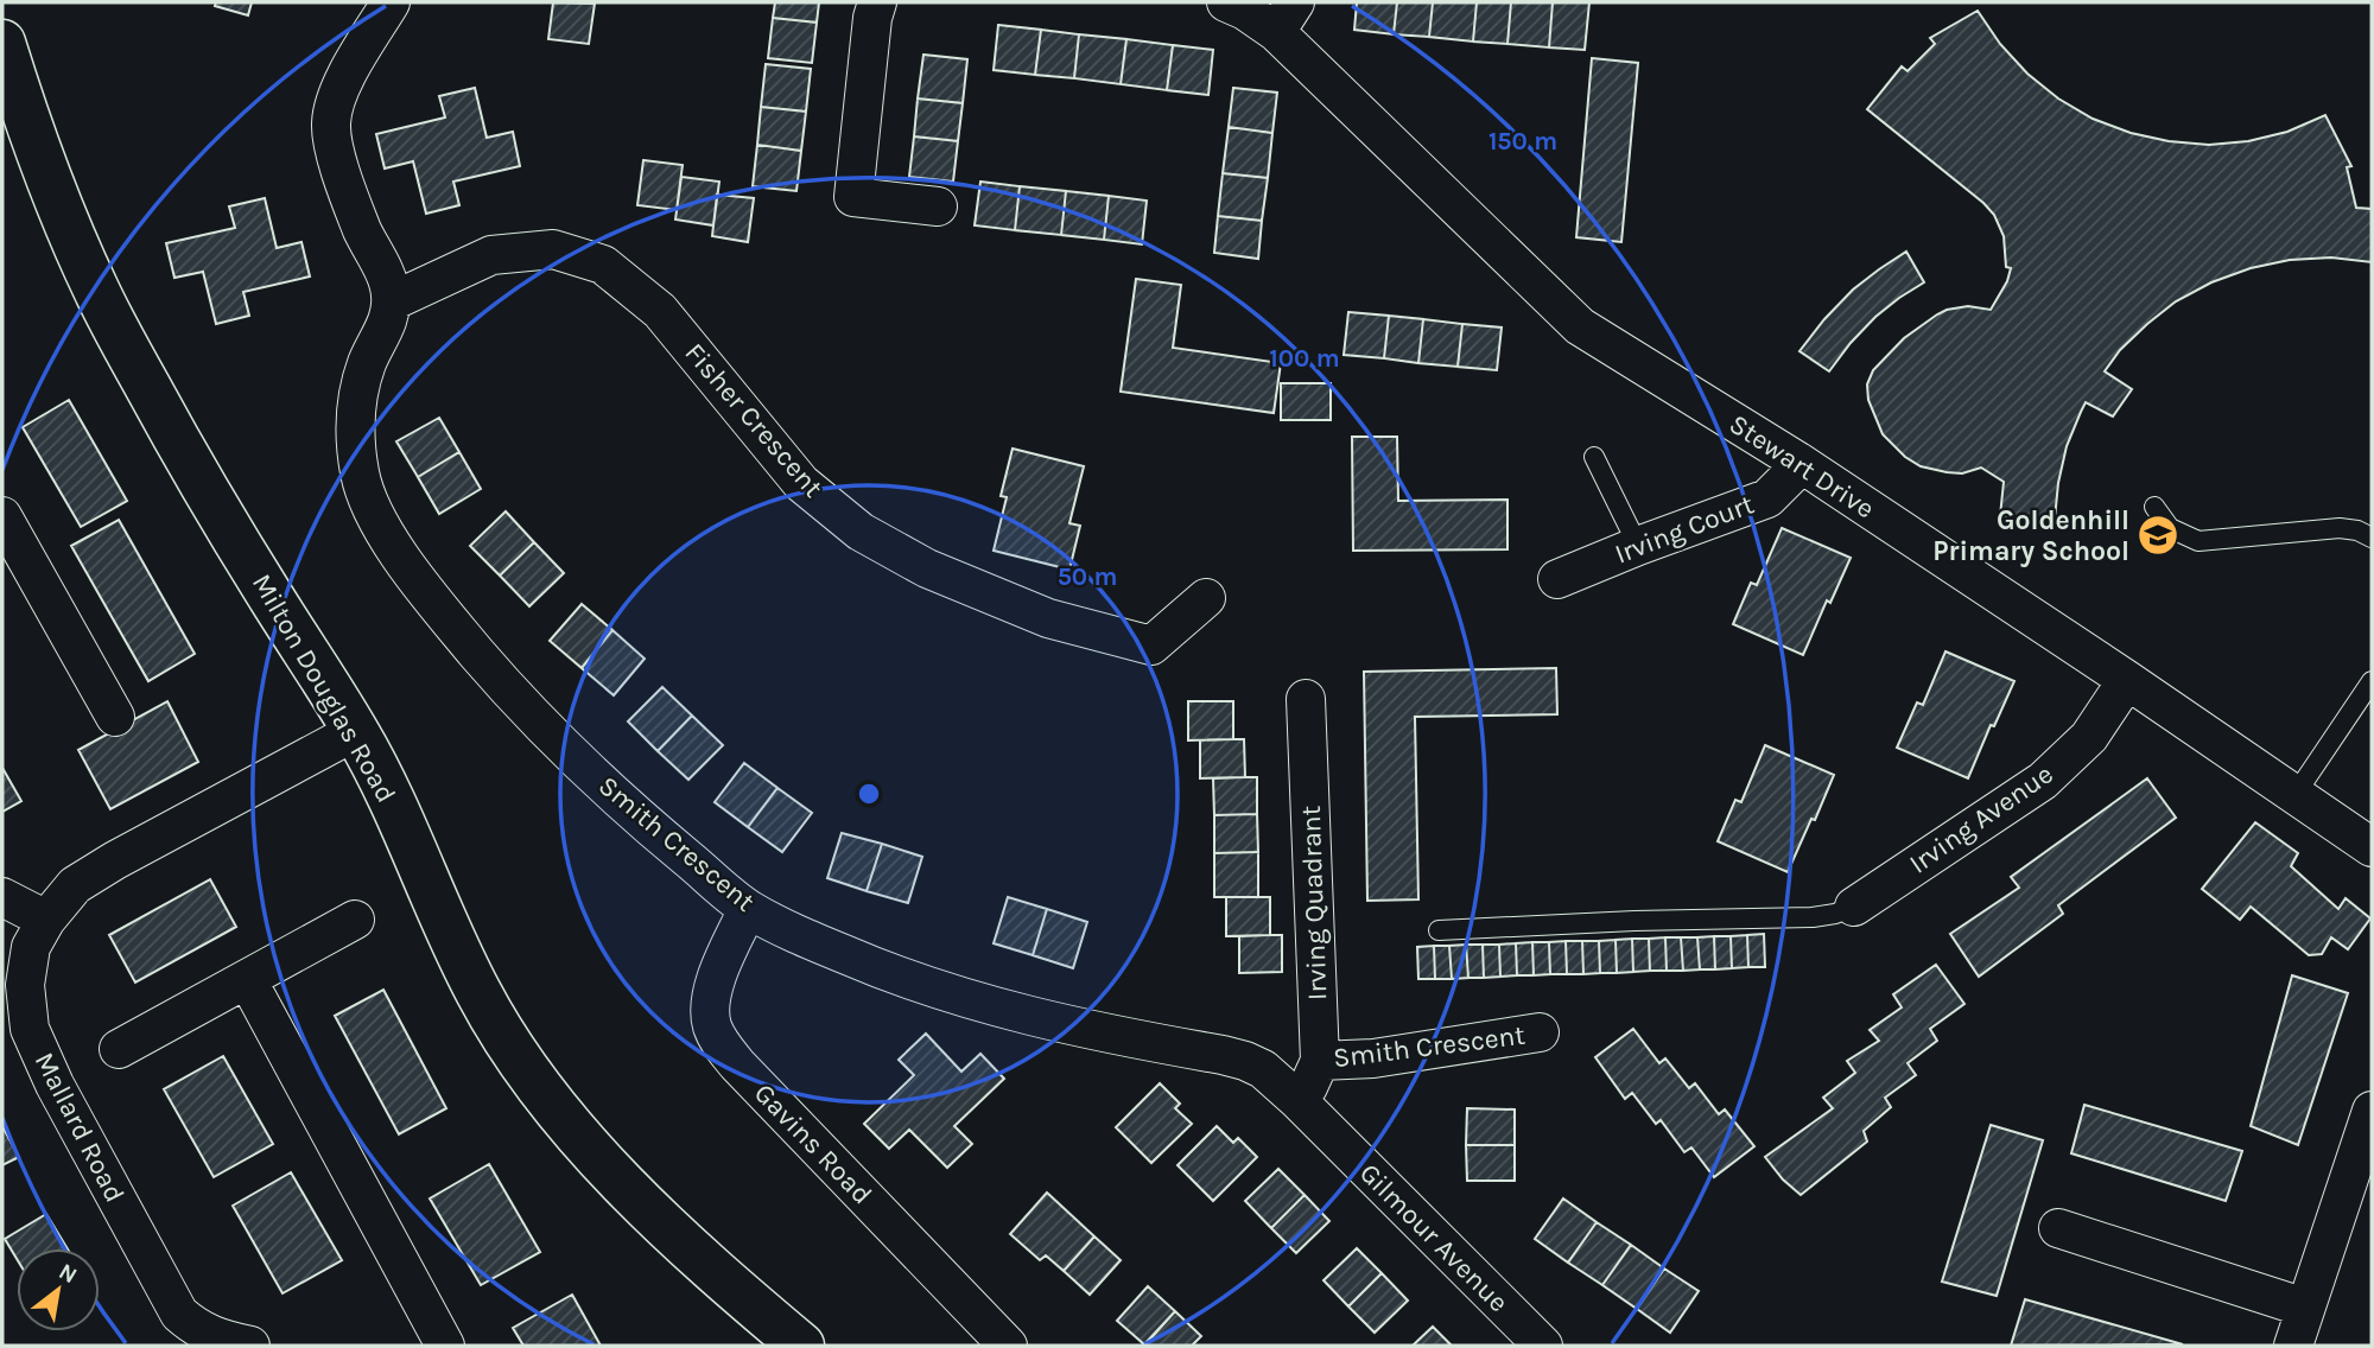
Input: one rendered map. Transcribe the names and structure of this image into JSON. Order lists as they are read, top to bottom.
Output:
{
  "streets": {
    "street": [
      "Fisher Crescent",
      "Stewart Drive",
      "Irving Court",
      "Milton Douglas Road",
      "Irving Avenue",
      "Smith Crescent",
      "Irving Quadrant",
      "Mallard Road",
      "Gavins Road",
      "Gilmour Avenue"
    ]
  },
  "crossings": [
    ["Fisher Crescent", "Smith Crescent"],
    ["Stewart Drive", "Irving Court"],
    ["Stewart Drive", "Irving Avenue"],
    ["Milton Douglas Road", "Mallard Road"],
    ["Smith Crescent", "Irving Quadrant"],
    ["Smith Crescent", "Gavins Road"],
    ["Smith Crescent", "Gilmour Avenue"]
  ],
  "places": {
    "school or university": ["Goldenhill Primary School"]
  },
  "north": "top right",
  "rings": ["150 m", "100 m", "50 m"]
}
